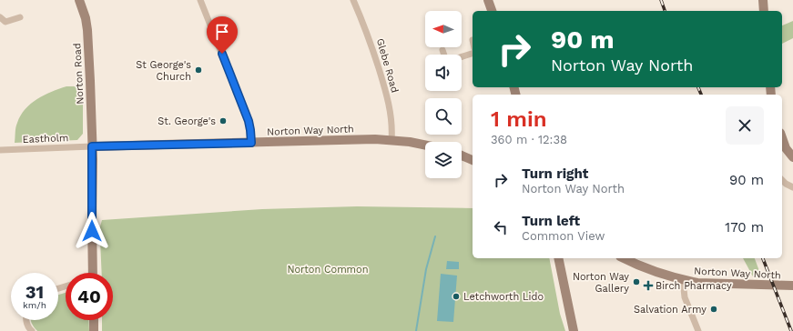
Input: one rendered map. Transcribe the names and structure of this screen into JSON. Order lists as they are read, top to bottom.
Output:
{
  "streets": {
    "street": [
      "Glebe Road",
      "Norton Road",
      "Norton Way North",
      "Eastholm"
    ]
  },
  "crossings": [
    ["Glebe Road", "Norton Way North"],
    ["Norton Road", "Norton Way North"],
    ["Norton Road", "Eastholm"],
    ["Norton Way North", "Eastholm"]
  ],
  "parks": ["Norton Common"],
  "places": {
    "other": [
      "St George's Church",
      "St. George's",
      "Norton Way Gallery",
      "Letchworth Lido",
      "Salvation Army"
    ],
    "health": ["Birch Pharmacy"]
  },
  "north": "left",
  "page": {
    "turn": ["90 m", "Norton Way North"],
    "heading": ["1 min", "360 m · 12:38"],
    "list": [
      {
        "name": "Turn right",
        "note": "Norton Way North",
        "value": "90 m"
      },
      {
        "name": "Turn left",
        "note": "Common View",
        "value": "170 m"
      }
    ],
    "speed": "31 km/h",
    "limit": "40"
  }
}
